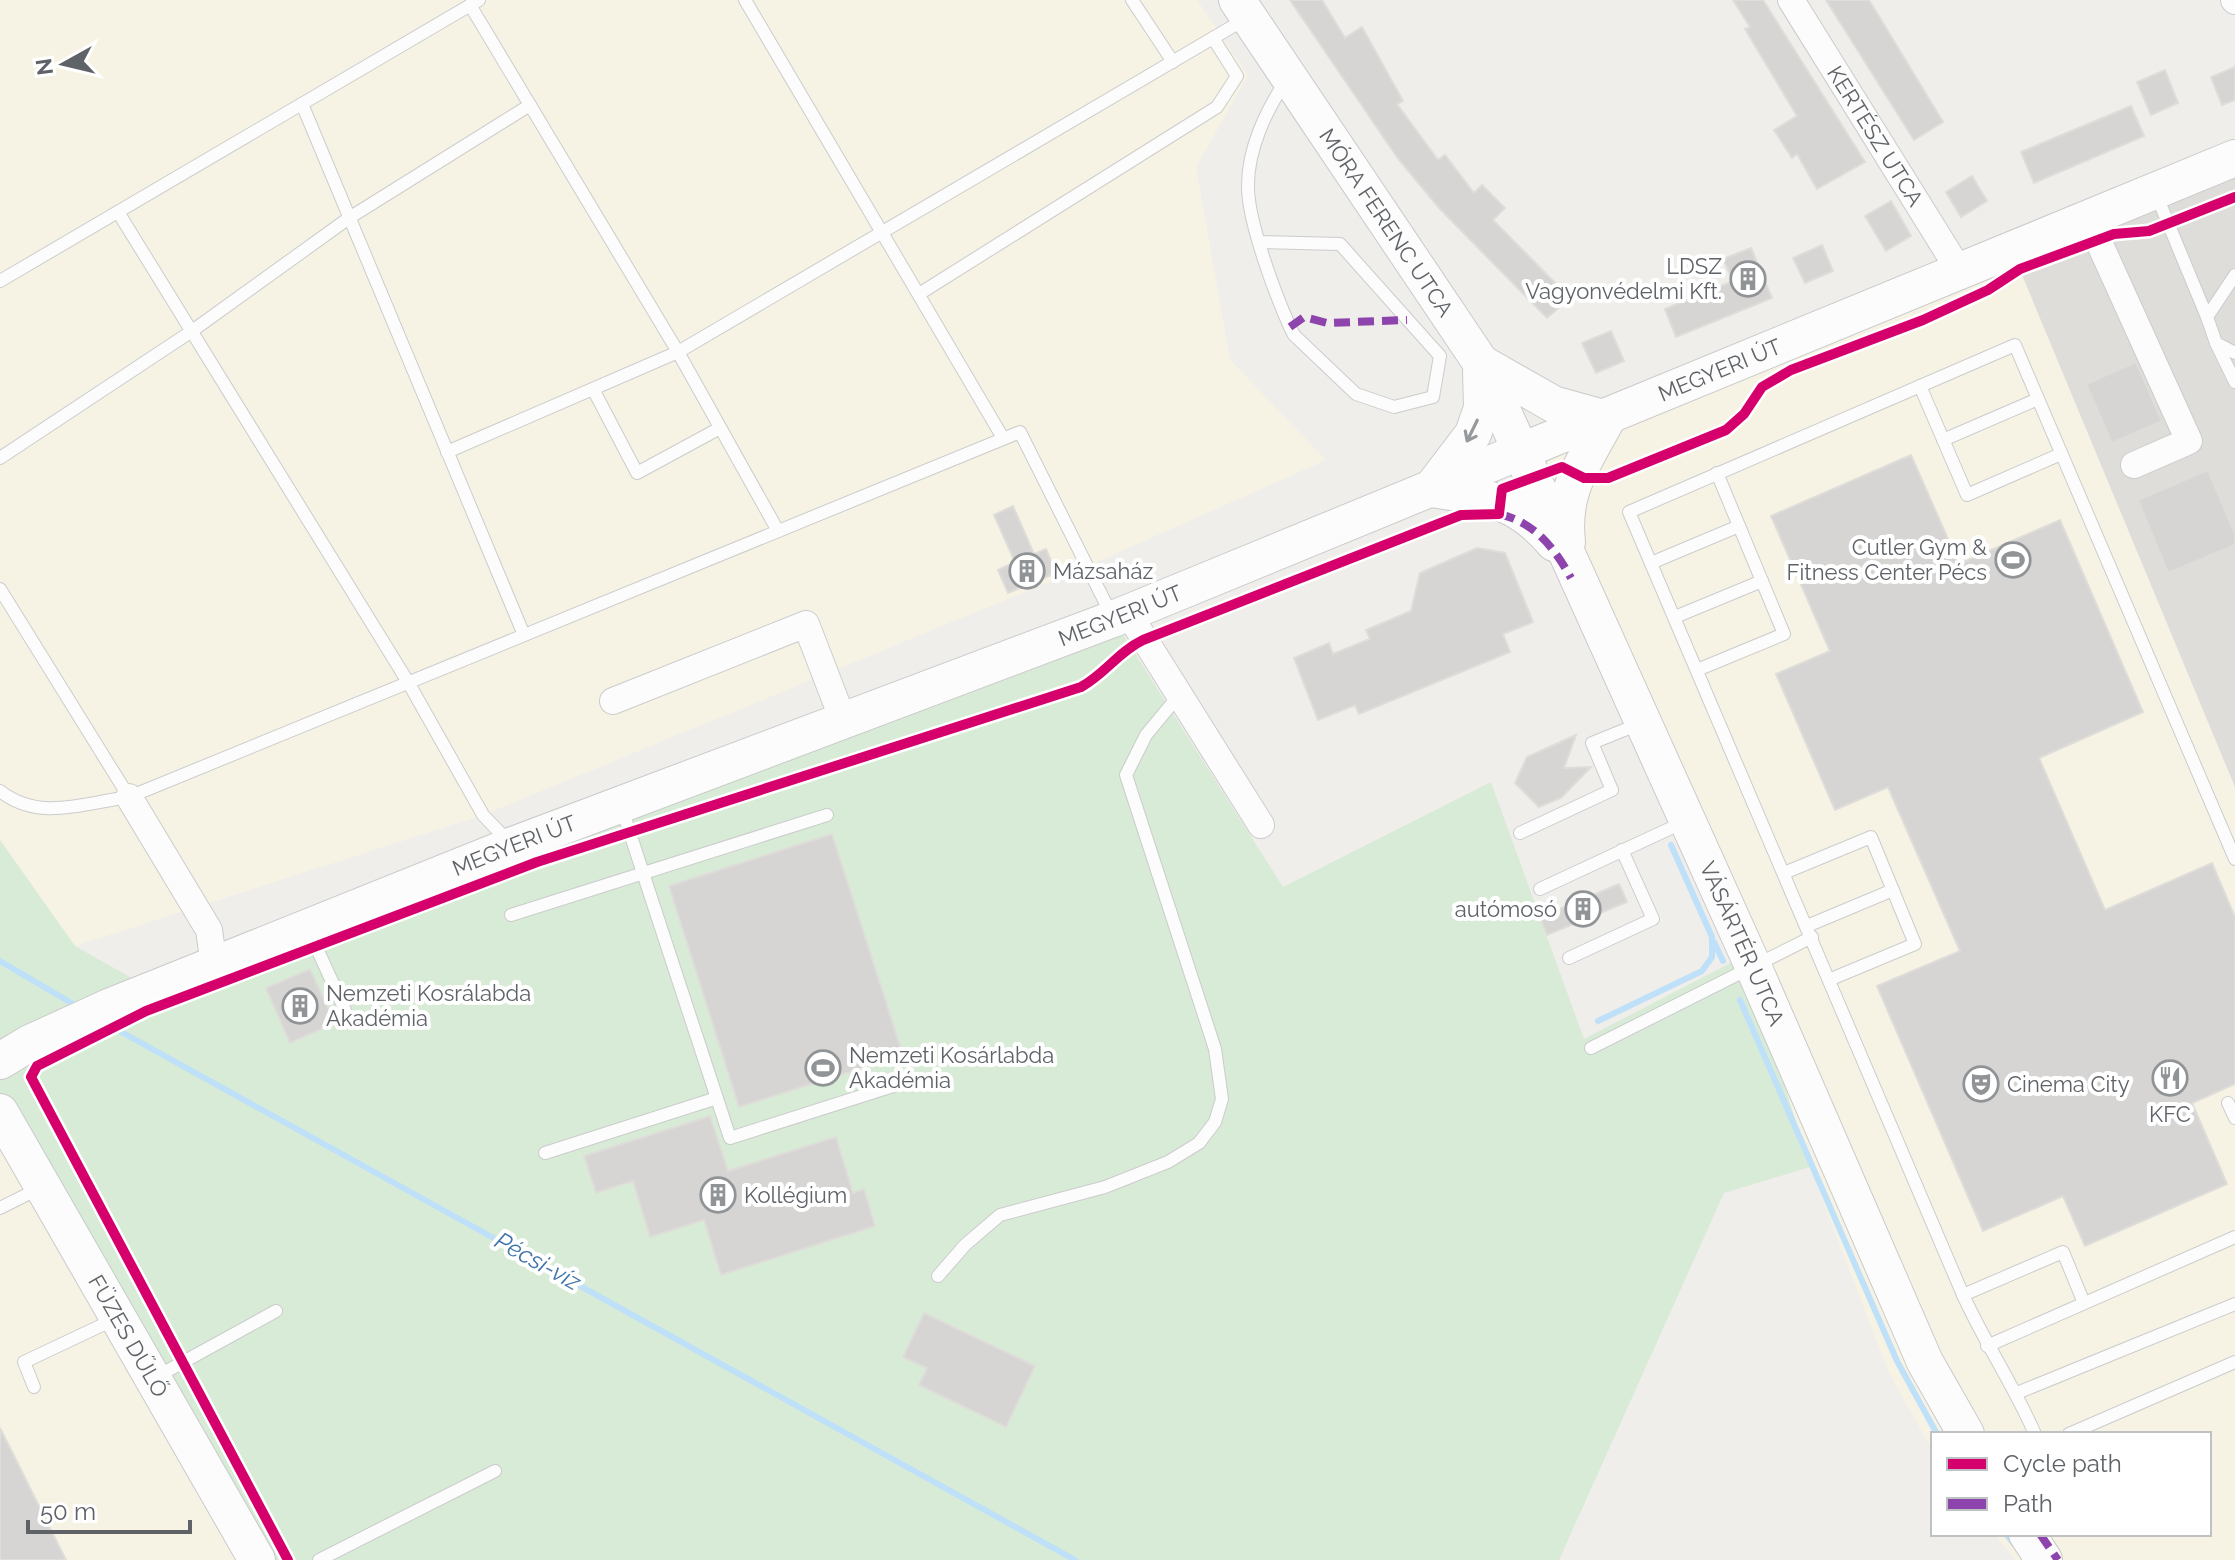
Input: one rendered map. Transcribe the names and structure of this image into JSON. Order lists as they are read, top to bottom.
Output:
{
  "streets": {
    "street": [
      "KERTÉSZ UTCA",
      "MÓRA FERENC UTCA",
      "MEGYERI ÚT",
      "VÁSÁRTÉR UTCA",
      "FÜZES DŰLŐ"
    ]
  },
  "crossings": [
    ["KERTÉSZ UTCA", "MEGYERI ÚT"],
    ["MÓRA FERENC UTCA", "MEGYERI ÚT"],
    ["MÓRA FERENC UTCA", "VÁSÁRTÉR UTCA"],
    ["MEGYERI ÚT", "VÁSÁRTÉR UTCA"]
  ],
  "water": ["Pécsi-víz"],
  "places": {
    "building": [
      "LDSZ Vagyonvédelmi Kft.",
      "Mázsaház",
      "autómosó",
      "Nemzeti Kosrálabda Akadémia",
      "Kollégium"
    ],
    "sports": ["Cutler Gym & Fitness Center Pécs", "Nemzeti Kosárlabda Akadémia"],
    "restaurant": ["KFC"],
    "theatre": ["Cinema City"]
  },
  "legend": ["Cycle path", "Path"],
  "scale_bar": "50 m",
  "north": "left"
}
